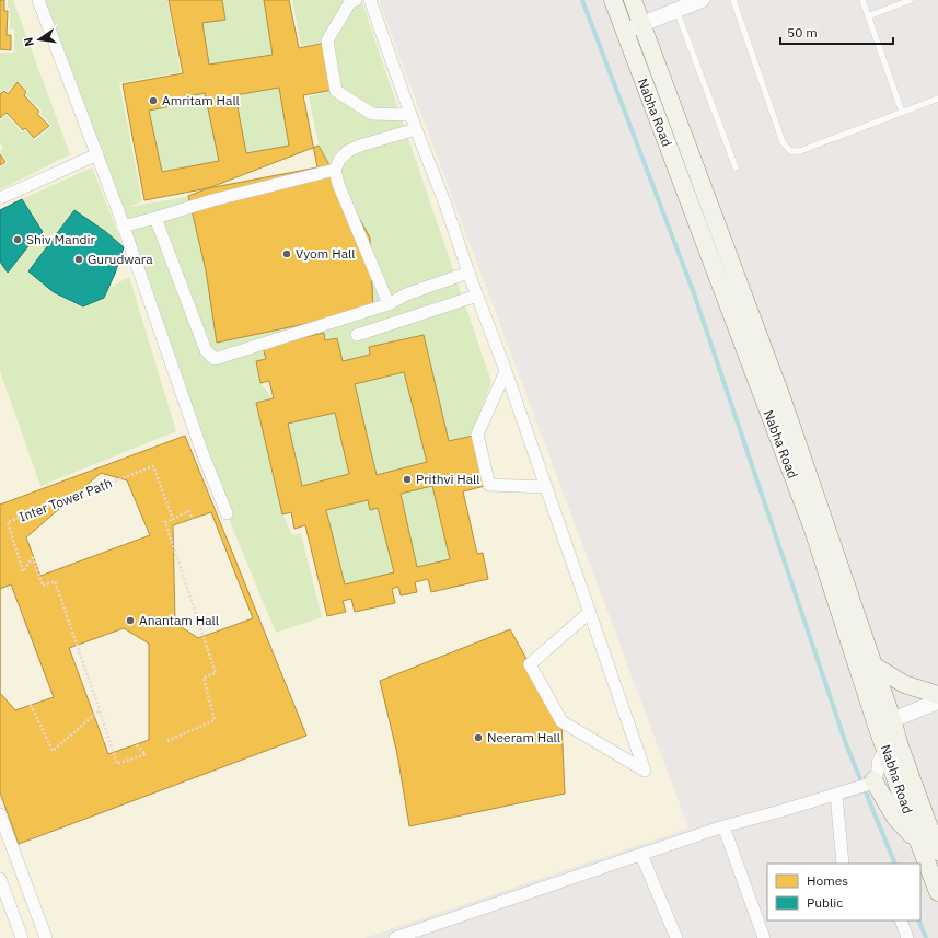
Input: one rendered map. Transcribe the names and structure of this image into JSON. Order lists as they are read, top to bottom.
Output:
{
  "streets": {
    "main road": ["Nabha Road"],
    "path": ["Inter Tower Path"]
  },
  "places": [
    "Amritam Hall",
    "Shiv Mandir",
    "Vyom Hall",
    "Gurudwara",
    "Prithvi Hall",
    "Anantam Hall",
    "Neeram Hall"
  ],
  "legend": ["Homes", "Public"],
  "scale_bar": "50 m",
  "north": "left"
}
